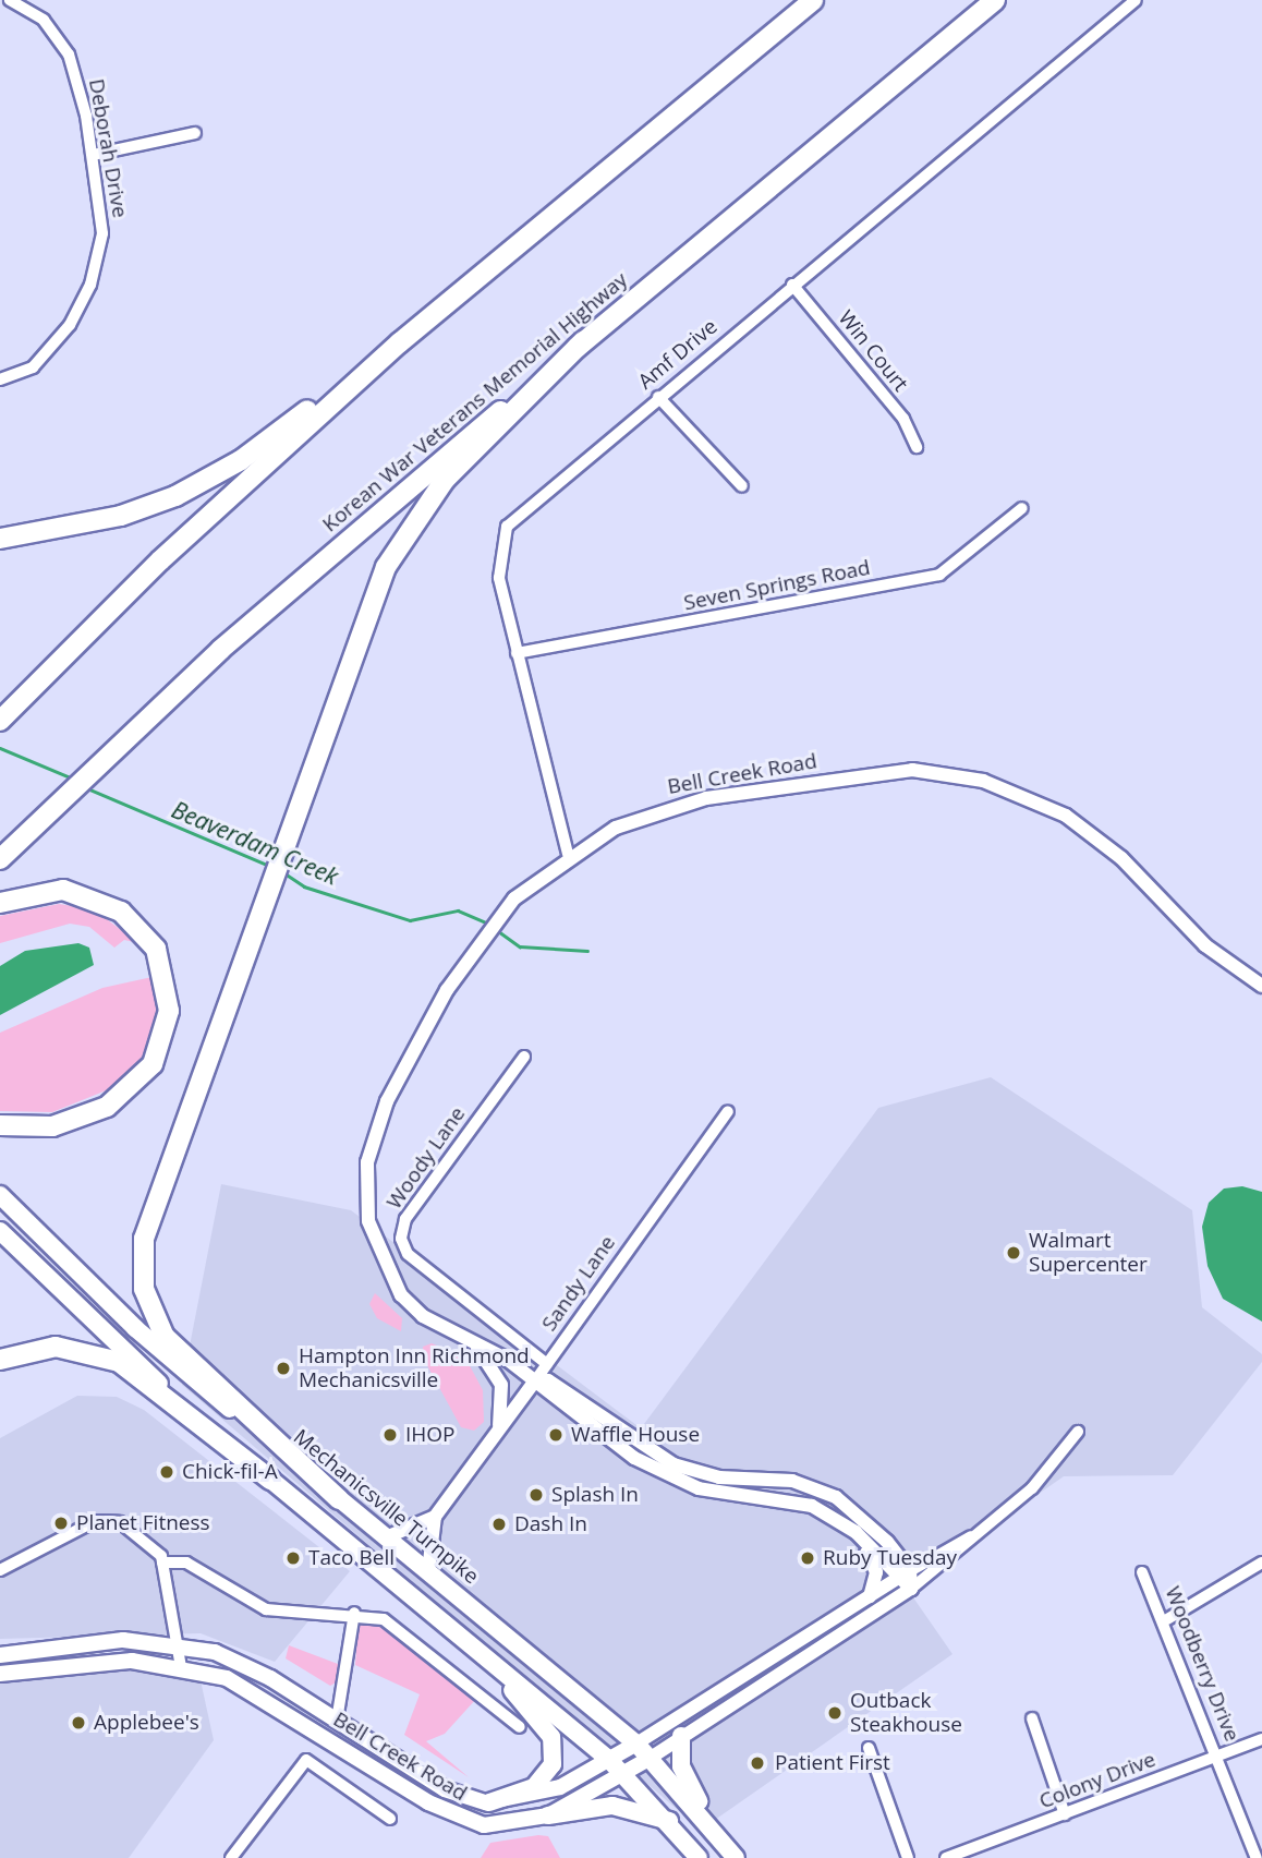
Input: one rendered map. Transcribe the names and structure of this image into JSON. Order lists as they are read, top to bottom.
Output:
{
  "streets": {
    "highway": ["Korean War Veterans Memorial Highway", "Mechanicsville Turnpike"],
    "main road": ["Bell Creek Road"],
    "street": [
      "Deborah Drive",
      "Win Court",
      "Amf Drive",
      "Seven Springs Road",
      "Woody Lane",
      "Sandy Lane",
      "Woodberry Drive",
      "Colony Drive"
    ]
  },
  "crossings": [
    ["Win Court", "Amf Drive"],
    ["Amf Drive", "Seven Springs Road"],
    ["Amf Drive", "Bell Creek Road"],
    ["Bell Creek Road", "Sandy Lane"],
    ["Bell Creek Road", "Mechanicsville Turnpike"],
    ["Woody Lane", "Sandy Lane"],
    ["Sandy Lane", "Mechanicsville Turnpike"],
    ["Woodberry Drive", "Colony Drive"]
  ],
  "water": ["Beaverdam Creek"],
  "places": [
    "Walmart Supercenter",
    "Hampton Inn Richmond Mechanicsville",
    "IHOP",
    "Waffle House",
    "Chick-fil-A",
    "Splash In",
    "Planet Fitness",
    "Dash In",
    "Taco Bell",
    "Ruby Tuesday",
    "Outback Steakhouse",
    "Applebee's",
    "Patient First"
  ]
}
